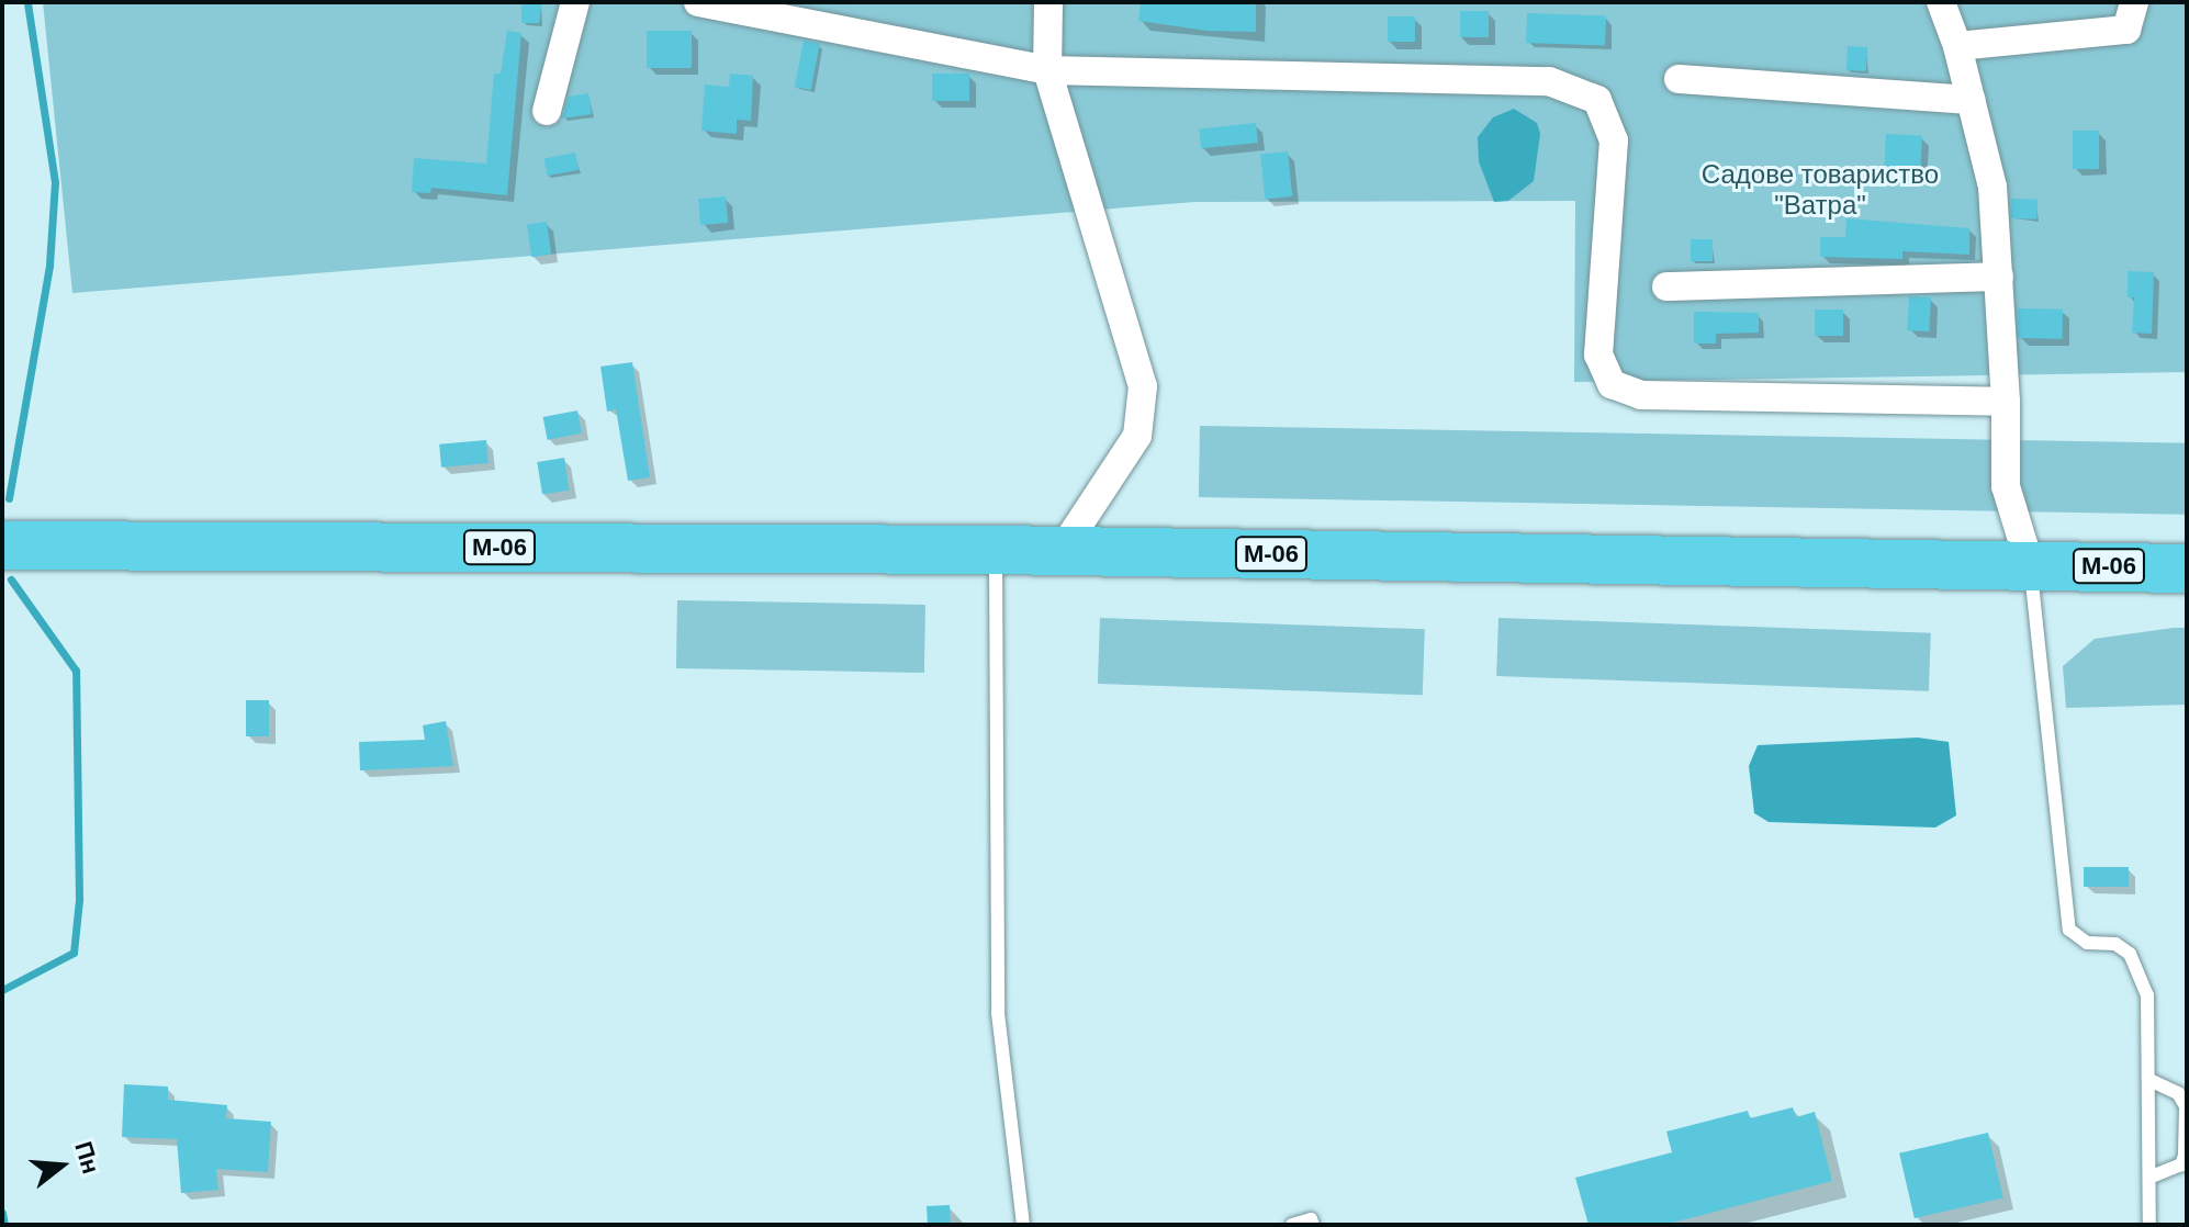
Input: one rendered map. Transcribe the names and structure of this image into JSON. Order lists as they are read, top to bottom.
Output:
{
  "streets": {
    "highway": ["М-06"]
  },
  "parks": ["Садове товариство \"Ватра\""],
  "north": "right"
}
